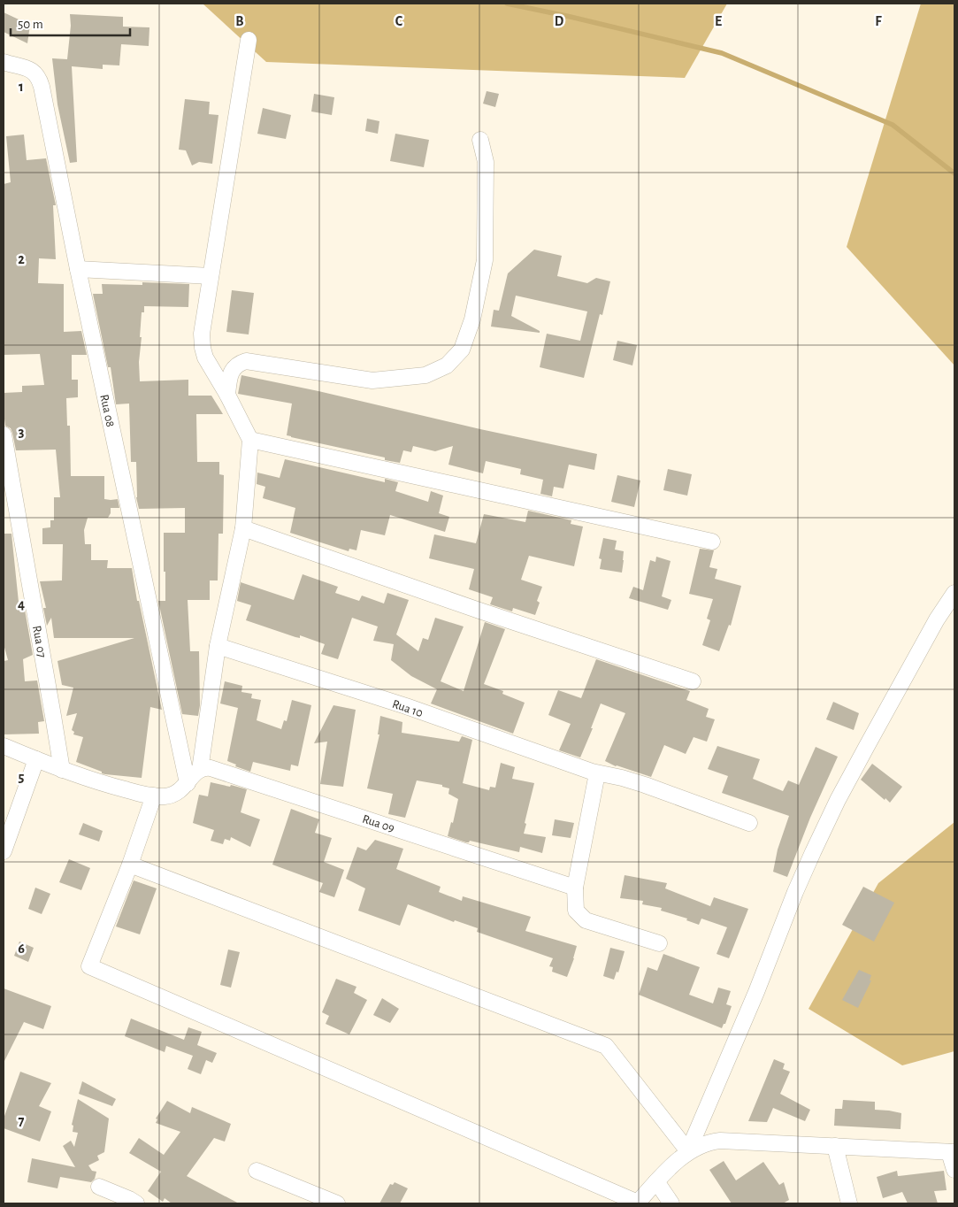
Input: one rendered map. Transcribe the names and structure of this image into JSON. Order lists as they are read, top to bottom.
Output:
{
  "streets": {
    "street": [
      "Rua 08",
      "Rua 07",
      "Rua 10",
      "Rua 09"
    ]
  },
  "scale_bar": "50 m",
  "grid": {
    "columns": [
      "B",
      "C",
      "D",
      "E",
      "F"
    ],
    "rows": [
      "1",
      "2",
      "3",
      "4",
      "5",
      "6",
      "7"
    ]
  }
}
